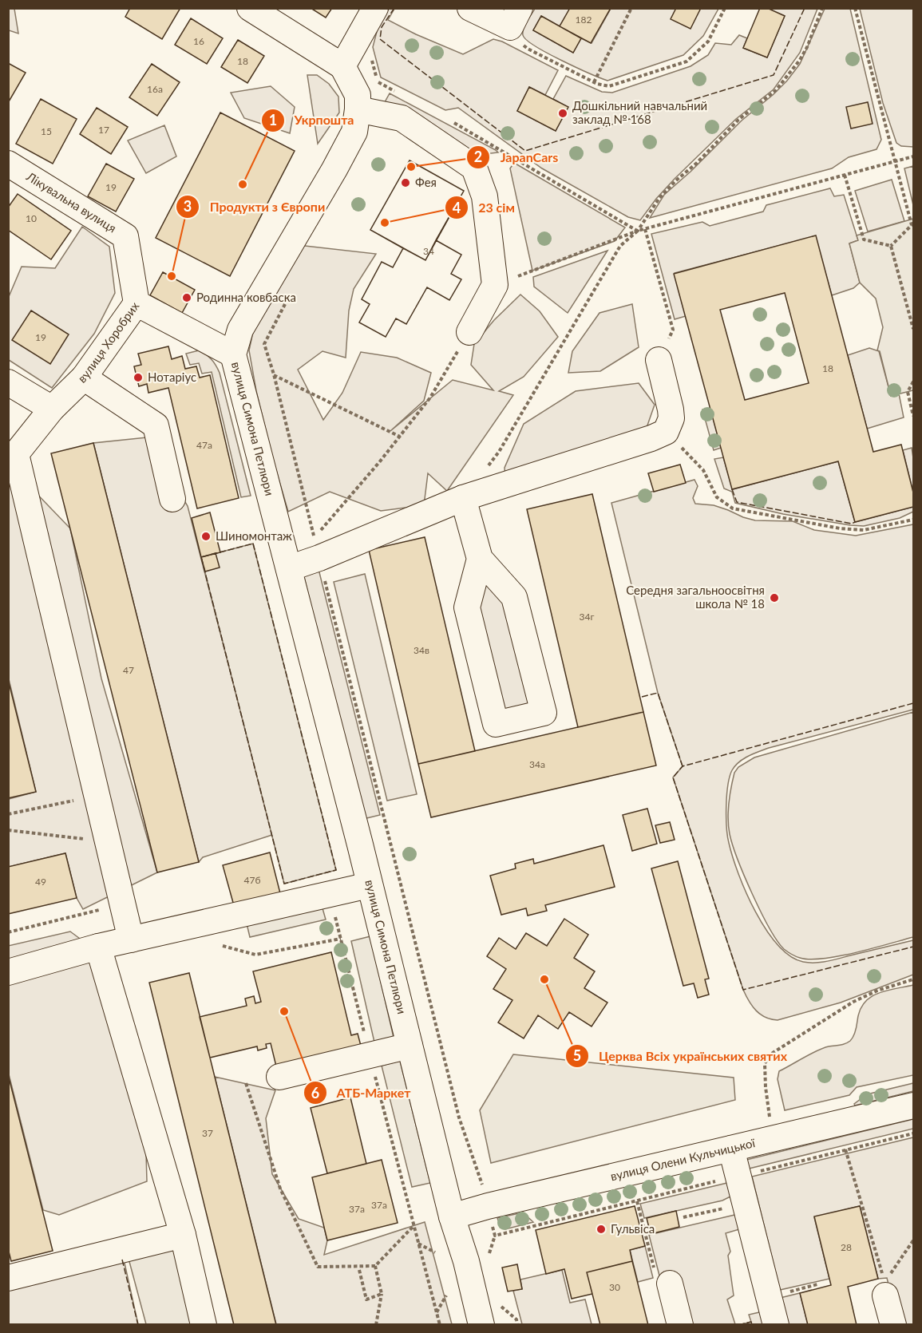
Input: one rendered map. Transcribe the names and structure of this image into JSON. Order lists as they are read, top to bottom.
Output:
{
  "streets": {
    "street": [
      "Лікувальна вулиця",
      "вулиця Хоробрих",
      "вулиця Симона Петлюри",
      "вулиця Олени Кульчицької"
    ]
  },
  "crossings": [
    ["Лікувальна вулиця", "вулиця Хоробрих"],
    ["вулиця Хоробрих", "вулиця Симона Петлюри"],
    ["вулиця Симона Петлюри", "вулиця Олени Кульчицької"]
  ],
  "places": [
    "Дошкільний навчальний заклад № 168",
    "JapanCars",
    "Фея",
    "Укрпошта",
    "23 сім",
    "Продукти з Європи",
    "Родинна ковбаска",
    "Нотаріус",
    "Шиномонтаж",
    "Середня загальноосвітня школа № 18",
    "Церква Всіх українських святих",
    "АТБ-Маркет",
    "Гульвіса"
  ],
  "house_numbers": [
    "182",
    "16",
    "18",
    "16а",
    "17",
    "15",
    "19",
    "10",
    "34",
    "19",
    "18",
    "47а",
    "34г",
    "34в",
    "47",
    "34а",
    "47б",
    "49",
    "37",
    "37а",
    "37а",
    "28",
    "30"
  ]
}
